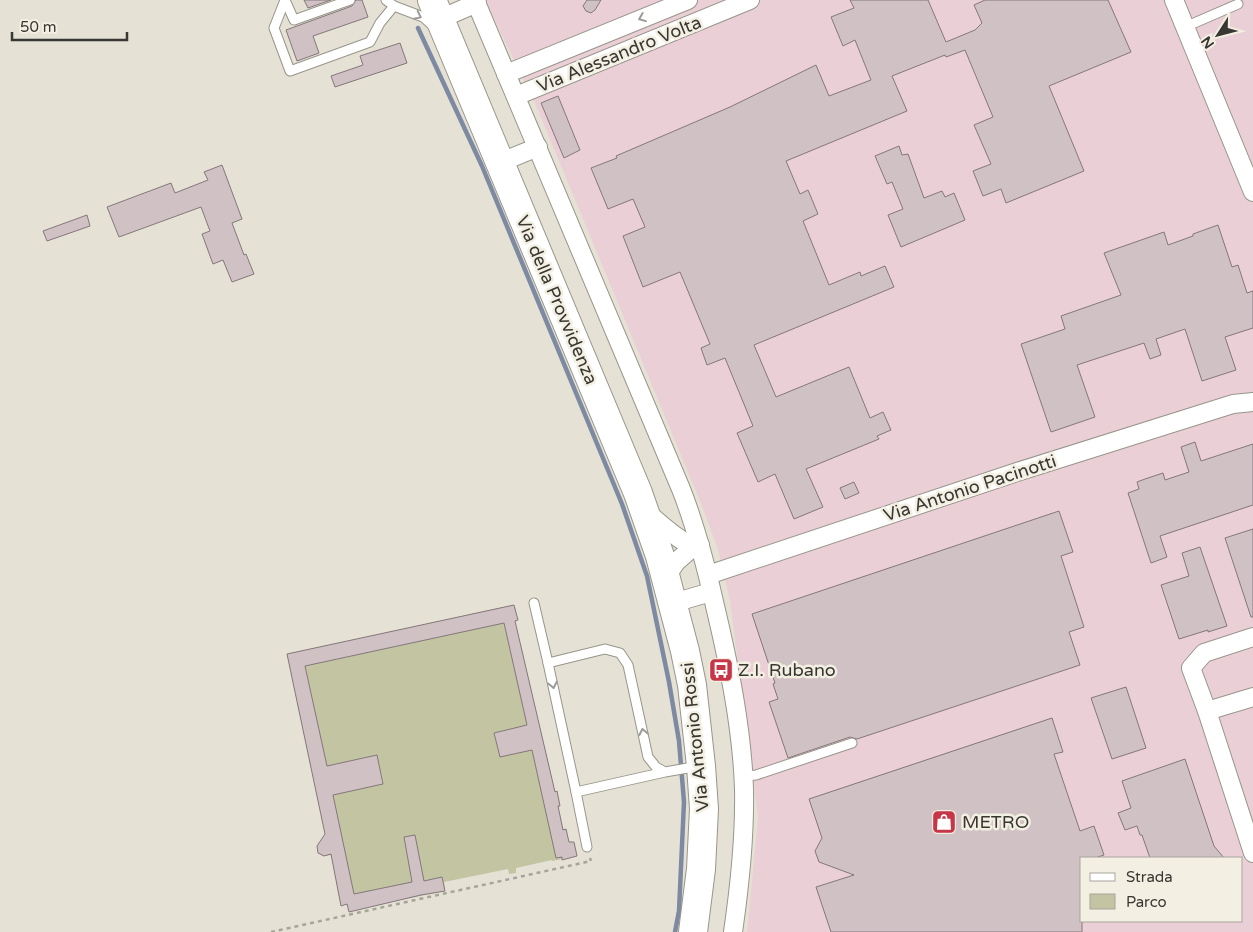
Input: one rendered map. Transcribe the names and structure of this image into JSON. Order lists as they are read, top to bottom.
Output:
{
  "streets": {
    "main road": ["Via della Provvidenza", "Via Antonio Rossi"],
    "street": ["Via Alessandro Volta", "Via Antonio Pacinotti"]
  },
  "crossings": [
    ["Via della Provvidenza", "Via Antonio Pacinotti"],
    ["Via della Provvidenza", "Via Antonio Rossi"],
    ["Via Antonio Pacinotti", "Via Antonio Rossi"]
  ],
  "places": {
    "bus stop": ["Z.I. Rubano"],
    "shop": ["METRO"]
  },
  "legend": ["Strada", "Parco"],
  "scale_bar": "50 m",
  "north": "bottom left"
}
